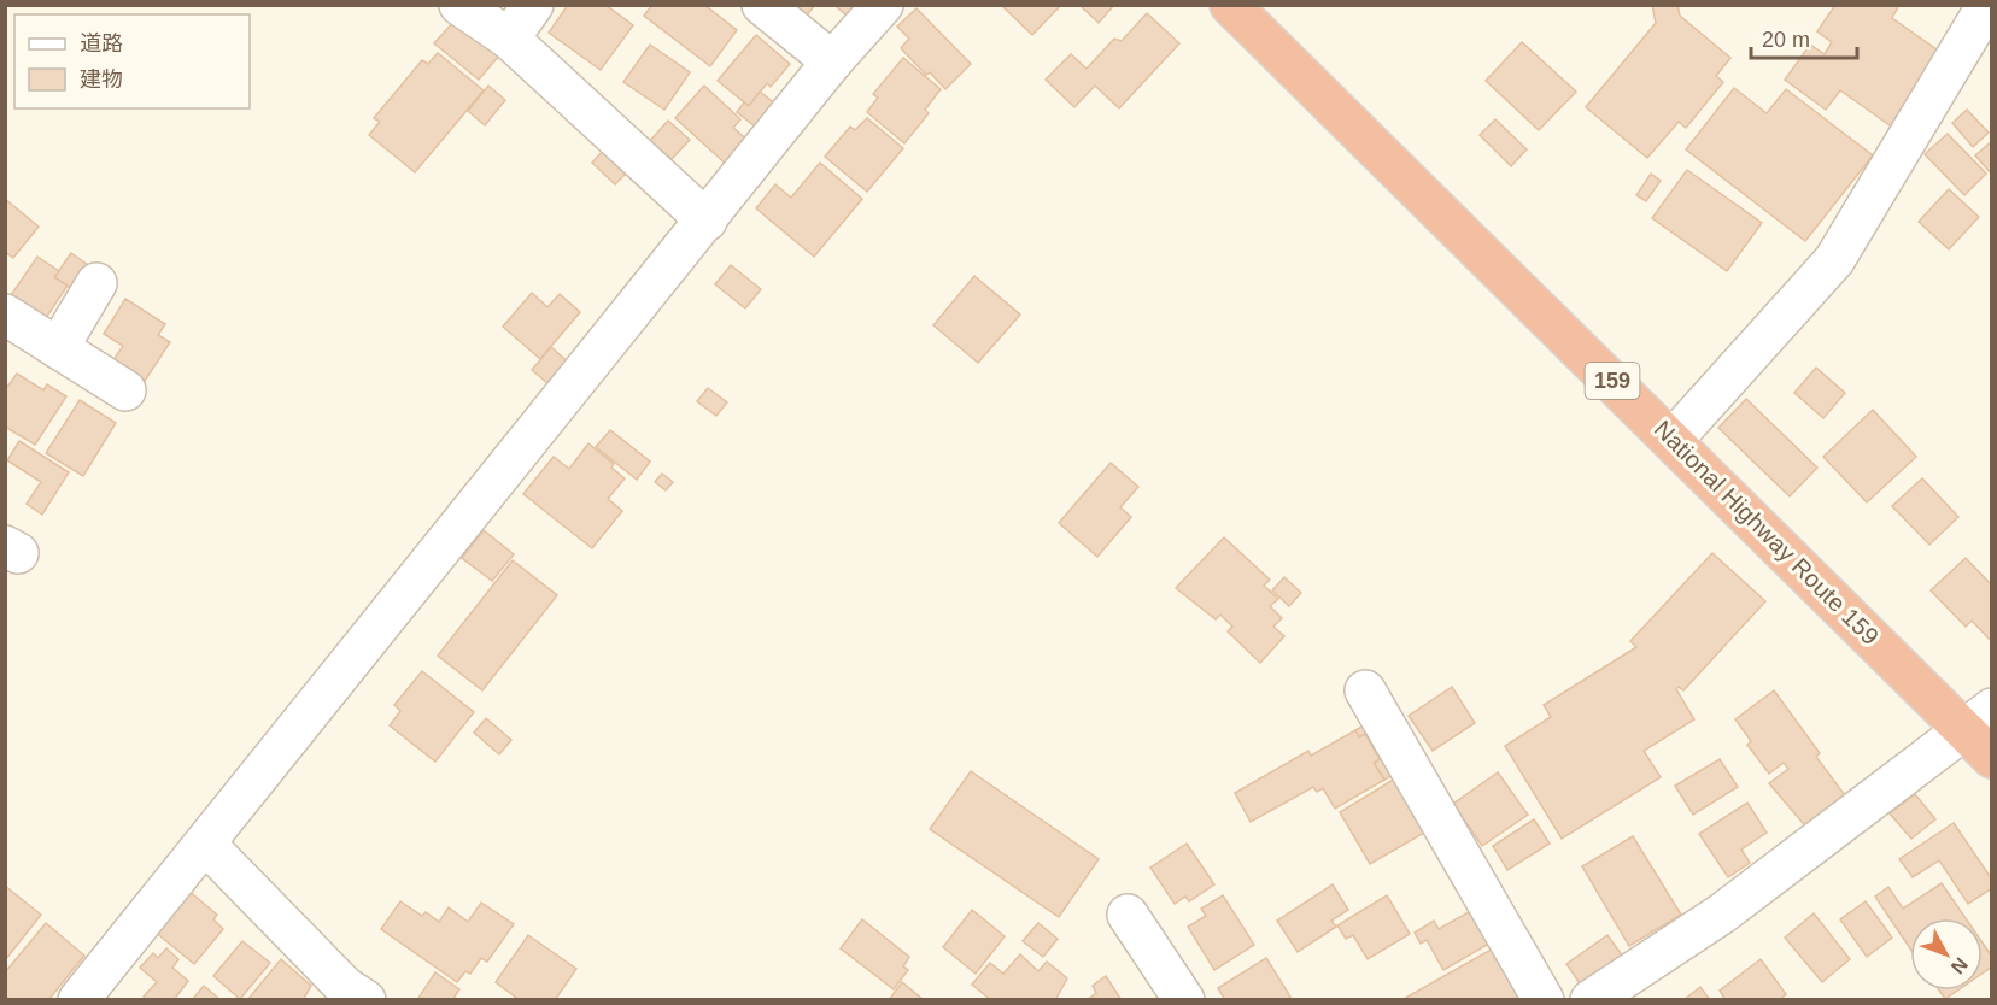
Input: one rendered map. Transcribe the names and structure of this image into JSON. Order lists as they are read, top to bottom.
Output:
{
  "streets": {
    "highway": ["159", "National Highway Route 159"]
  },
  "legend": ["道路", "建物"],
  "scale_bar": "20 m",
  "north": "bottom right"
}
